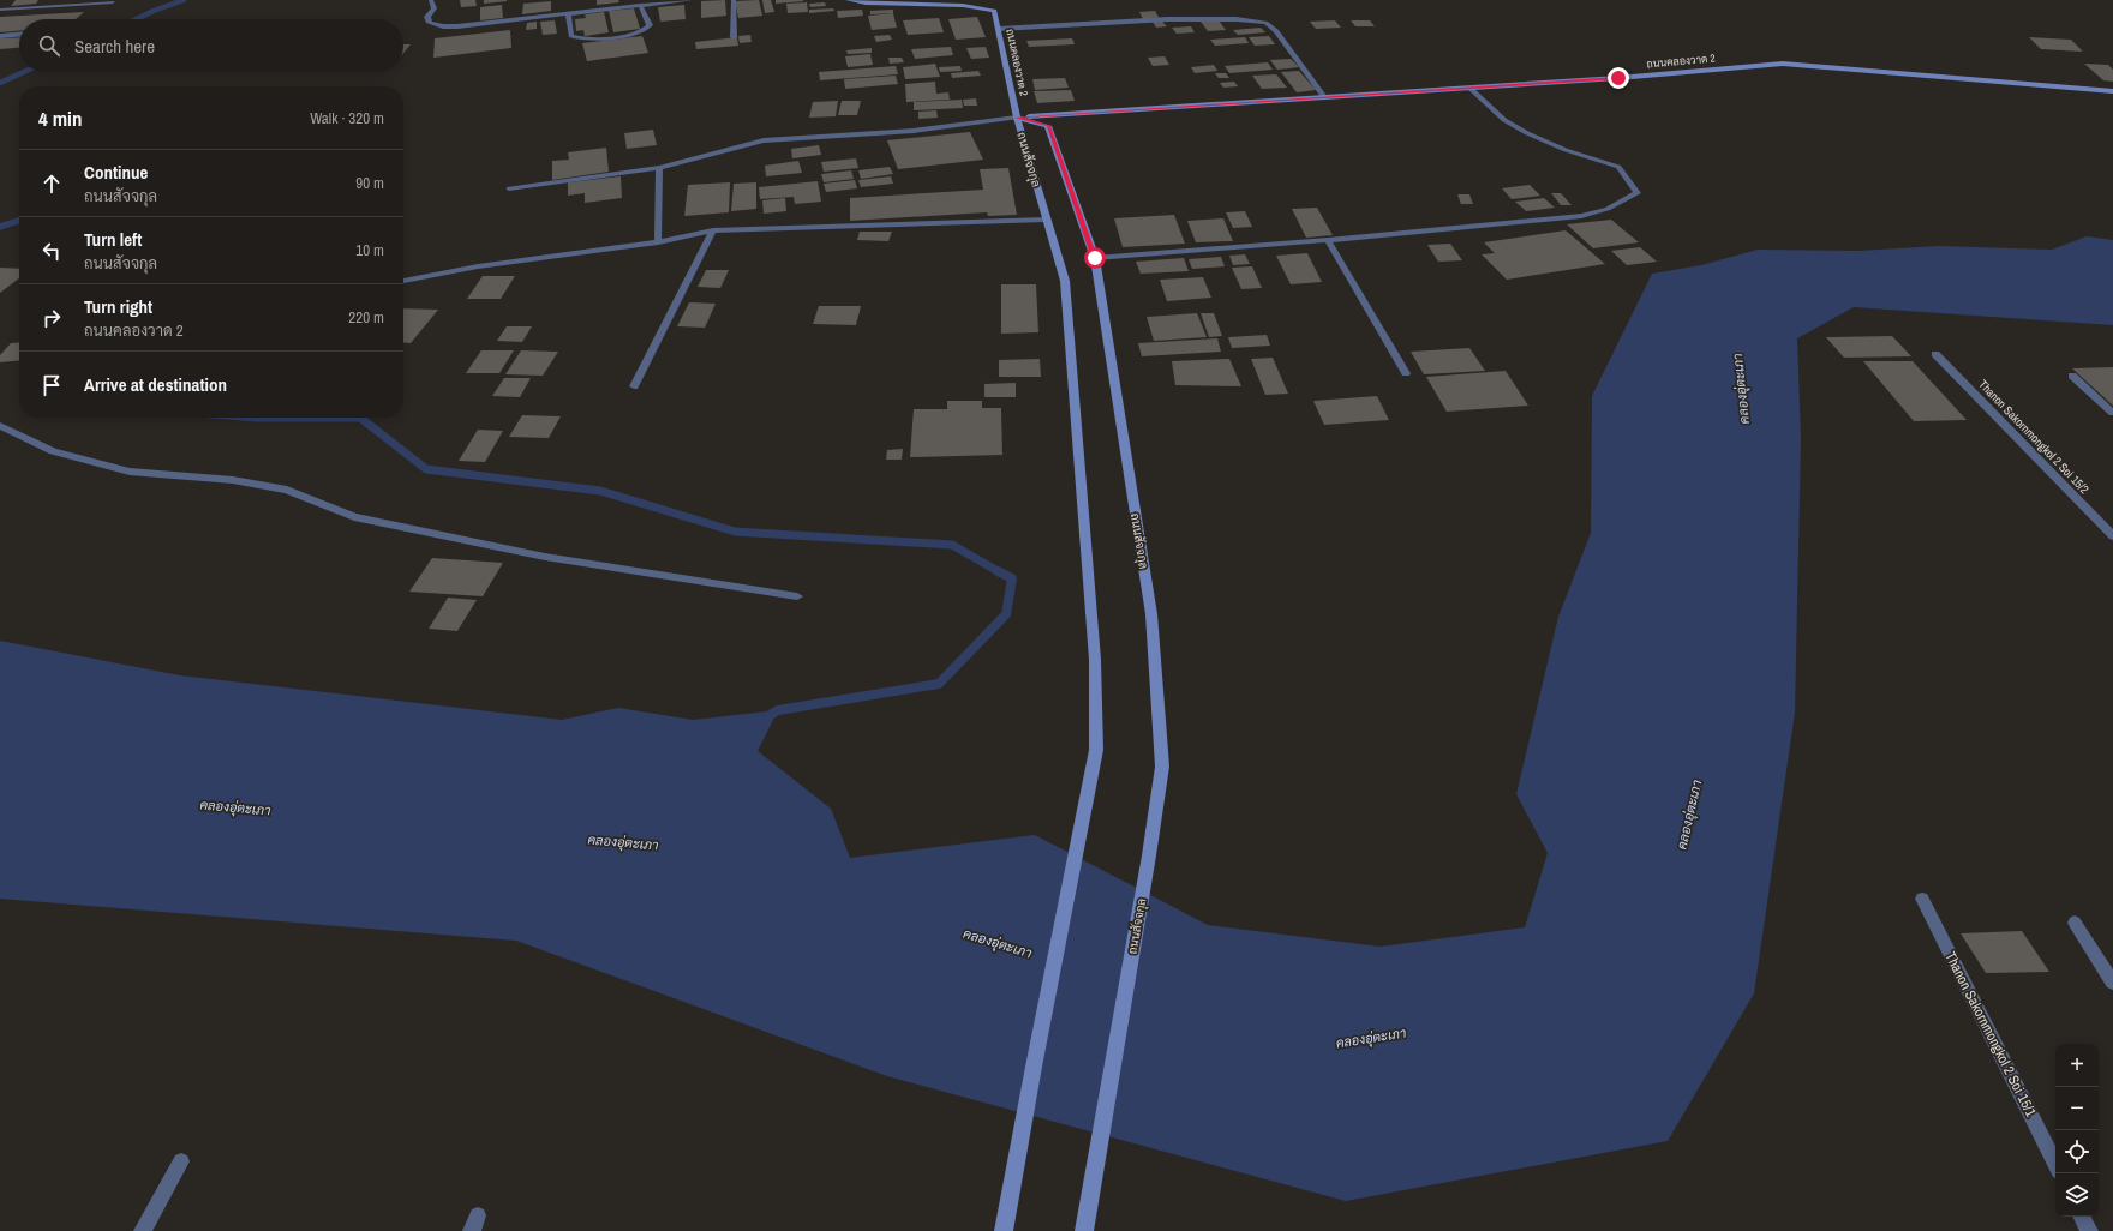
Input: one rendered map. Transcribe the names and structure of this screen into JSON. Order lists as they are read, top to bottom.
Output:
{
  "streets": {
    "street": [
      "ถนนคลองวาด 2",
      "ถนนสัจจกุล",
      "Thanon Sakornmongkol 2 Soi 15/2",
      "Thanon Sakornmongkol 2 Soi 15/1"
    ]
  },
  "crossings": [
    ["ถนนคลองวาด 2", "ถนนสัจจกุล"]
  ],
  "water": ["คลองอุ่ตะเภา"],
  "page": {
    "search": "Search here",
    "heading": ["4 min", "Walk · 320 m"],
    "list": [
      ["Continue", "ถนนสัจจกุล", "90 m"],
      ["Turn left", "ถนนสัจจกุล", "10 m"],
      ["Turn right", "ถนนคลองวาด 2", "220 m"],
      "Arrive at destination"
    ],
    "map_buttons": ["+", "−"]
  }
}
